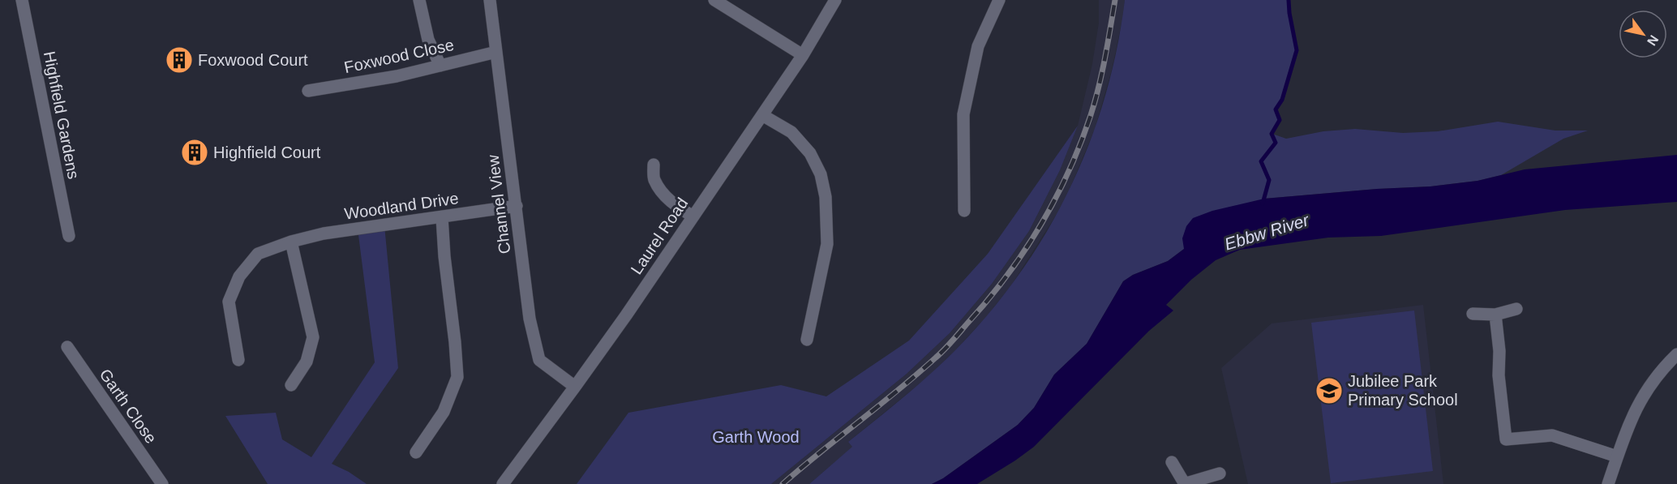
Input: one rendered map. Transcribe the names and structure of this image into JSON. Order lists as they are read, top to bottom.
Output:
{
  "streets": {
    "street": [
      "Foxwood Close",
      "Highfield Gardens",
      "Channel View",
      "Woodland Drive",
      "Laurel Road",
      "Garth Close"
    ]
  },
  "crossings": [
    ["Foxwood Close", "Channel View"],
    ["Channel View", "Woodland Drive"],
    ["Channel View", "Laurel Road"]
  ],
  "water": ["Ebbw River"],
  "parks": ["Garth Wood"],
  "places": {
    "building": ["Foxwood Court", "Highfield Court"],
    "school or university": ["Jubilee Park Primary School"]
  },
  "north": "bottom right"
}
